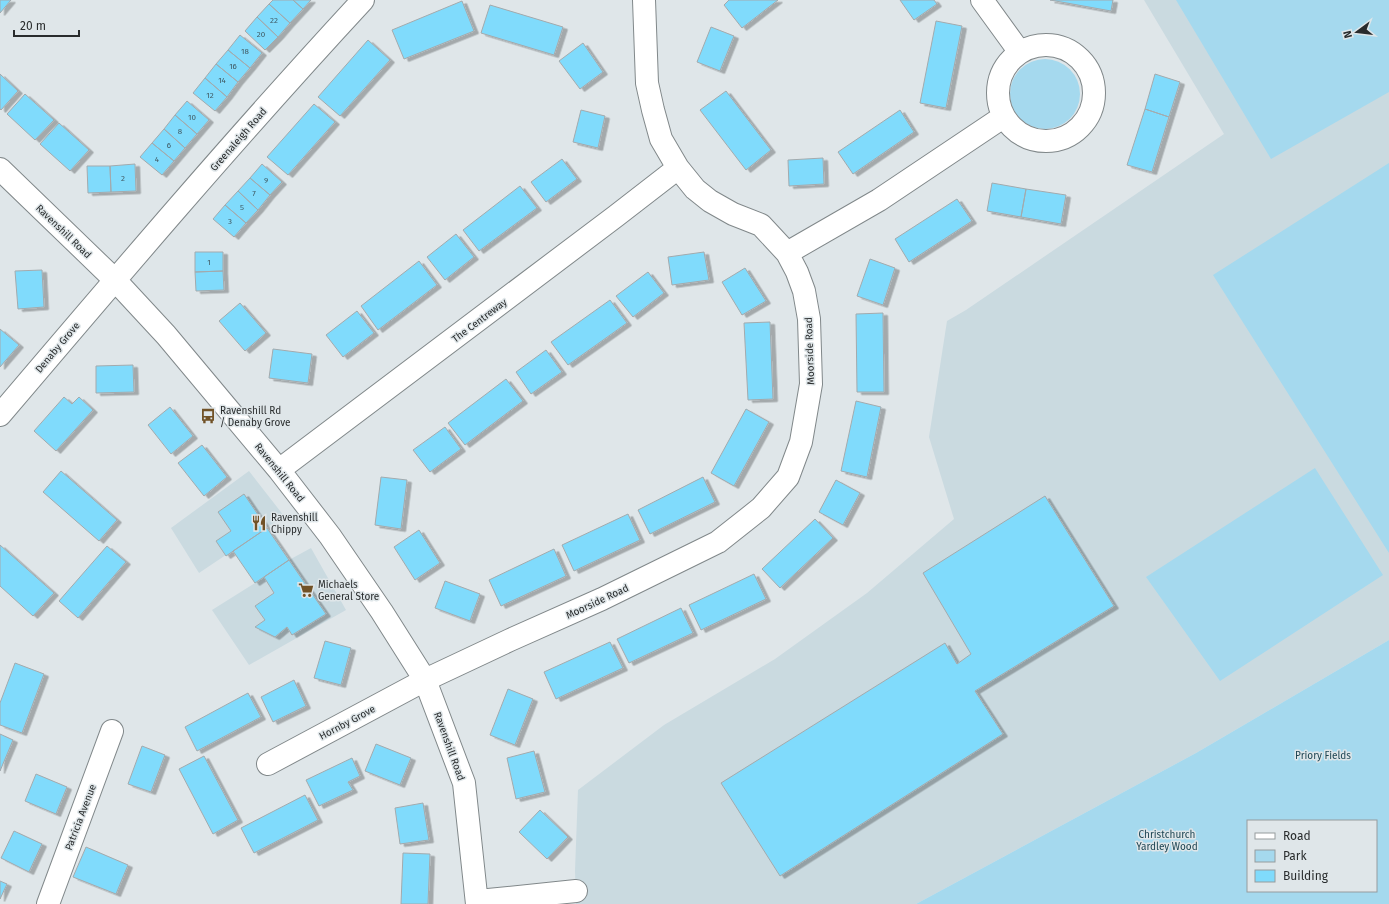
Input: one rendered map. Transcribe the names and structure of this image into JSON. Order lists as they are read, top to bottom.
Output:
{
  "streets": {
    "street": [
      "Greenaleigh Road",
      "Ravenshill Road",
      "The Centreway",
      "Denaby Grove",
      "Moorside Road",
      "Hornby Grove",
      "Patricia Avenue"
    ]
  },
  "crossings": [
    ["Greenaleigh Road", "Ravenshill Road"],
    ["Greenaleigh Road", "Denaby Grove"],
    ["Ravenshill Road", "The Centreway"],
    ["Ravenshill Road", "Denaby Grove"],
    ["Ravenshill Road", "Moorside Road"],
    ["Ravenshill Road", "Hornby Grove"],
    ["Moorside Road", "Hornby Grove"]
  ],
  "parks": ["Priory Fields", "Christchurch Yardley Wood"],
  "places": {
    "bus stop": ["Ravenshill Rd / Denaby Grove"],
    "restaurant": ["Ravenshill Chippy"],
    "supermarket": ["Michaels General Store"]
  },
  "house_numbers": [
    "22",
    "20",
    "18",
    "16",
    "14",
    "12",
    "10",
    "8",
    "6",
    "4",
    "2",
    "9",
    "7",
    "5",
    "3",
    "1"
  ],
  "legend": ["Road", "Park", "Building"],
  "scale_bar": "20 m",
  "north": "left"
}
